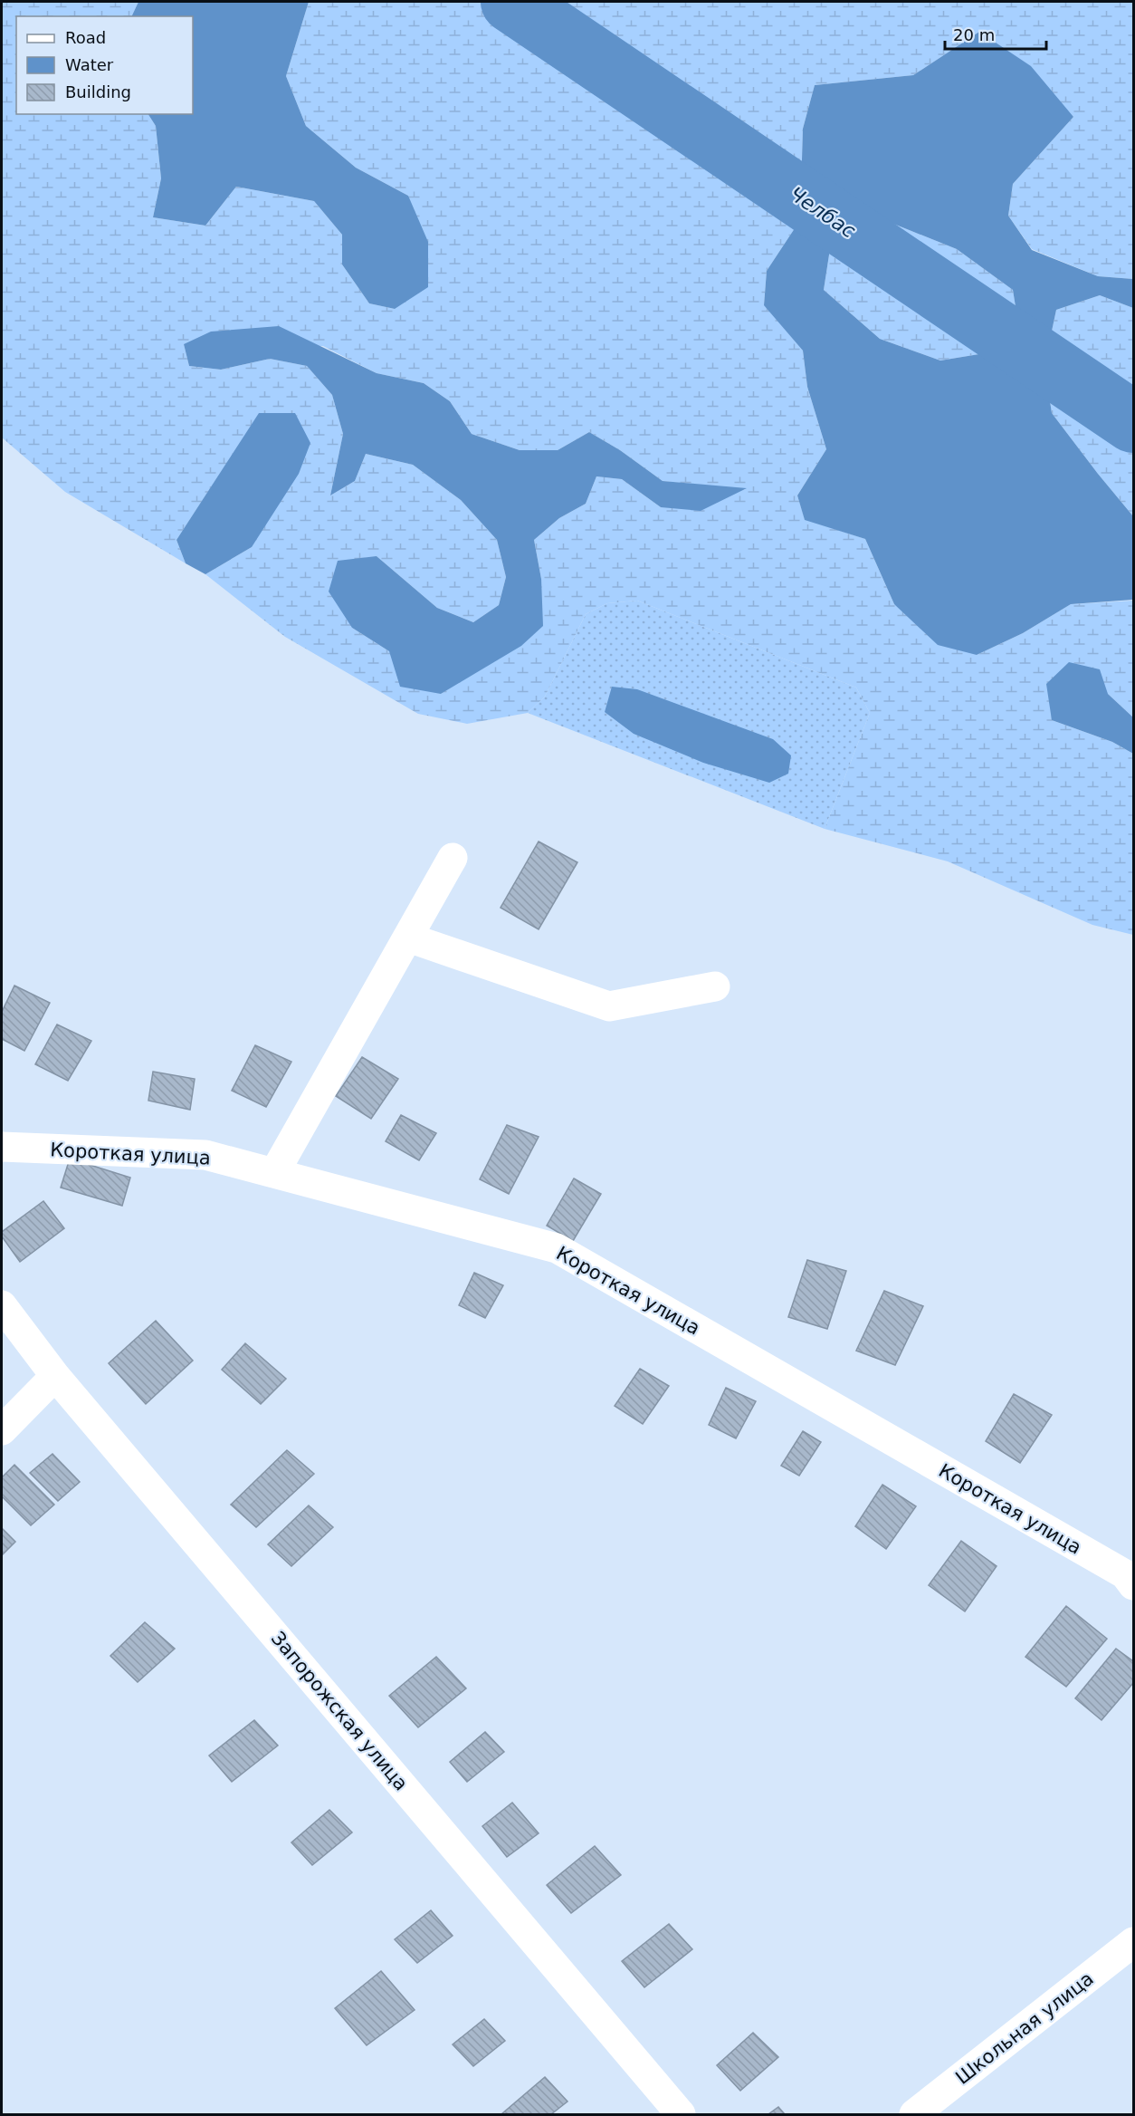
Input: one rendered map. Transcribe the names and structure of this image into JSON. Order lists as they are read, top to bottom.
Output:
{
  "streets": {
    "street": ["Короткая улица", "Запорожская улица", "Школьная улица"]
  },
  "water": ["Челбас"],
  "legend": ["Road", "Water", "Building"],
  "scale_bar": "20 m"
}
